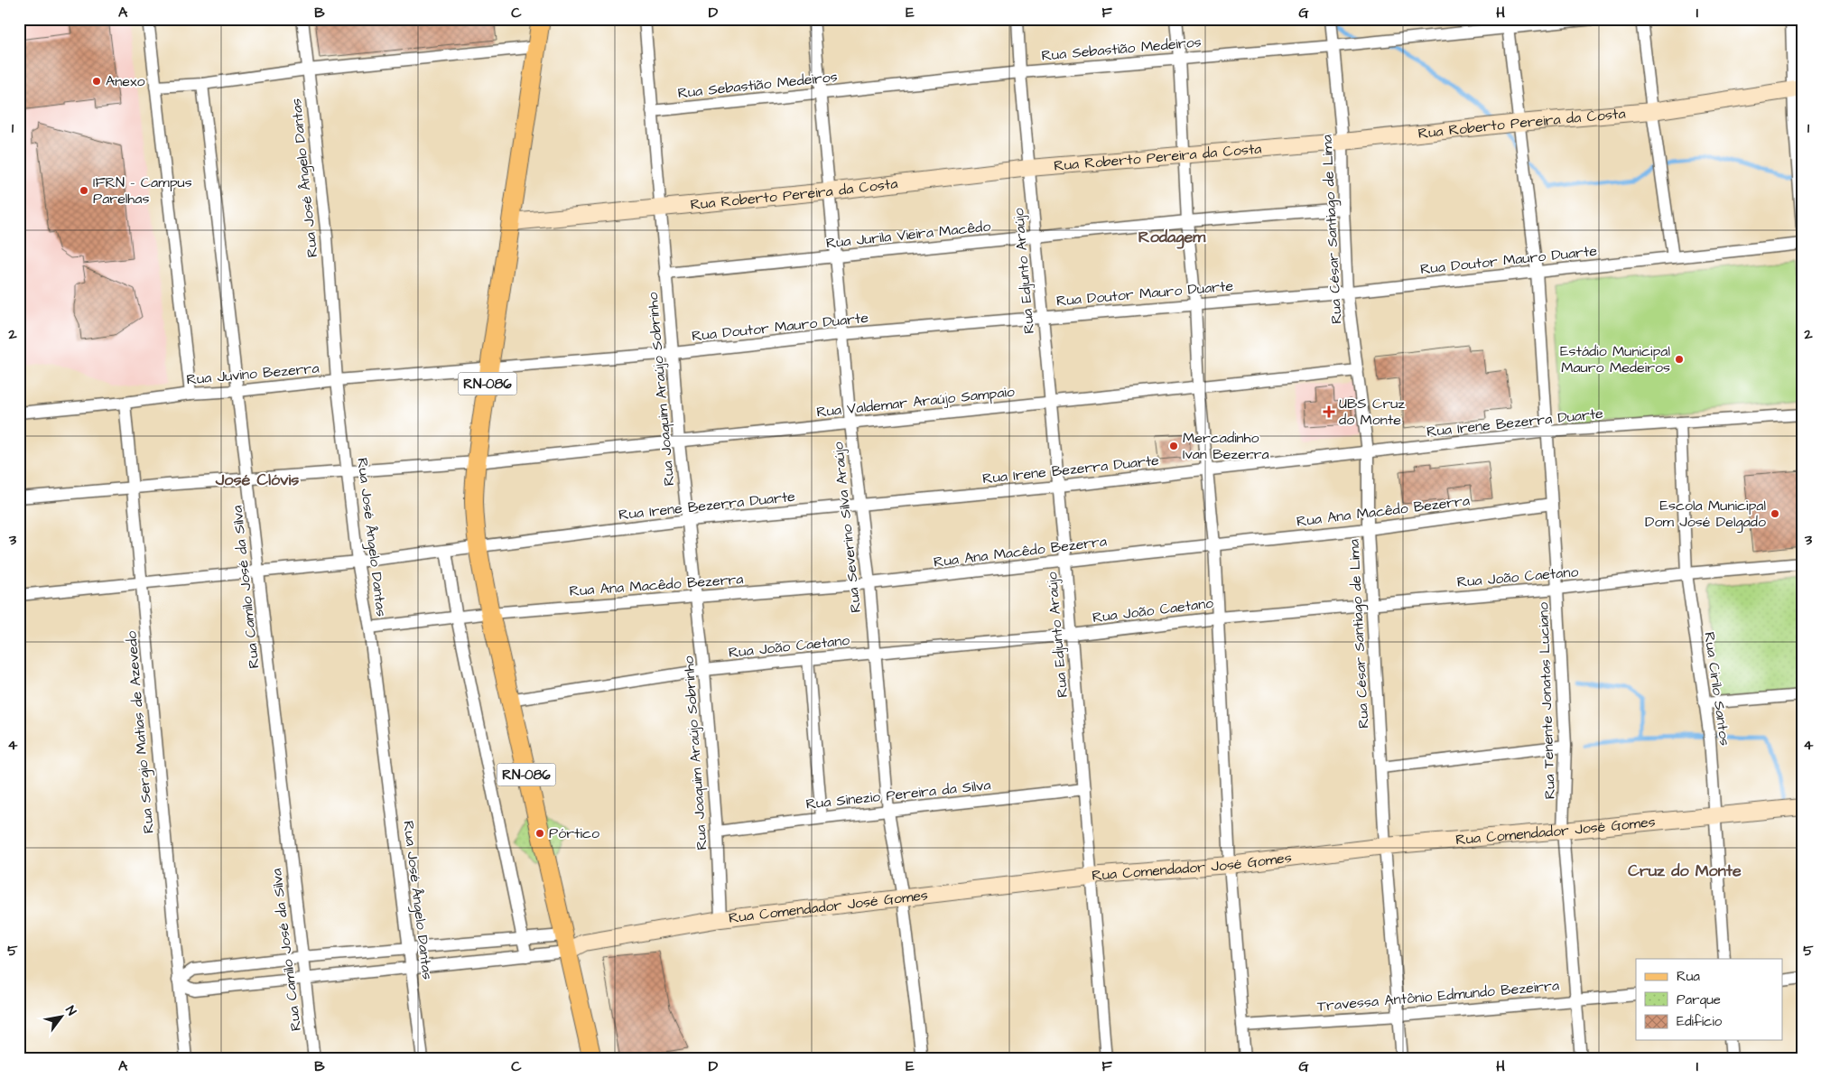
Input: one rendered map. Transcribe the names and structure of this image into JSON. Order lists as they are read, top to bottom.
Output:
{
  "streets": {
    "main road": ["RN-086"],
    "street": [
      "Rua Sebastião Medeiros",
      "Rua Roberto Pereira da Costa",
      "Rua José Ângelo Dantas",
      "Rua César Santiago de Lima",
      "Rua Jurila Vieira Macêdo",
      "Rua Doutor Mauro Duarte",
      "Rua Edjunto Araújo",
      "Rua Juvino Bezerra",
      "Rua Joaquim Araújo Sobrinho",
      "Rua Valdemar Araújo Sampaio",
      "Rua Irene Bezerra Duarte",
      "Rua Ana Macêdo Bezerra",
      "Rua Severino Silva Araújo",
      "Rua João Caetano",
      "Rua Camilo José da Silva",
      "Rua Cirilo Santos",
      "Rua Tenente Jonatas Luciano",
      "Rua Sergio Matias de Azevedo",
      "Rua Sinezio Pereira da Silva",
      "Rua Comendador José Gomes",
      "Travessa Antônio Edmundo Bezeirra"
    ]
  },
  "crossings": [
    ["Rua Sebastião Medeiros", "Rua César Santiago de Lima"],
    ["Rua Sebastião Medeiros", "Rua Edjunto Araújo"],
    ["Rua Sebastião Medeiros", "Rua Joaquim Araújo Sobrinho"],
    ["Rua Sebastião Medeiros", "Rua Severino Silva Araújo"],
    ["Rua Sebastião Medeiros", "Rua Tenente Jonatas Luciano"],
    ["Rua Roberto Pereira da Costa", "Rua César Santiago de Lima"],
    ["Rua Roberto Pereira da Costa", "Rua Edjunto Araújo"],
    ["Rua Roberto Pereira da Costa", "RN-086"],
    ["Rua Roberto Pereira da Costa", "Rua Joaquim Araújo Sobrinho"],
    ["Rua Roberto Pereira da Costa", "Rua Severino Silva Araújo"],
    ["Rua Roberto Pereira da Costa", "Rua Tenente Jonatas Luciano"],
    ["Rua José Ângelo Dantas", "Rua Juvino Bezerra"],
    ["Rua José Ângelo Dantas", "Rua Valdemar Araújo Sampaio"],
    ["Rua José Ângelo Dantas", "Rua Irene Bezerra Duarte"],
    ["Rua José Ângelo Dantas", "Rua Ana Macêdo Bezerra"],
    ["Rua César Santiago de Lima", "Rua Jurila Vieira Macêdo"],
    ["Rua César Santiago de Lima", "Rua Doutor Mauro Duarte"],
    ["Rua César Santiago de Lima", "Rua Valdemar Araújo Sampaio"],
    ["Rua César Santiago de Lima", "Rua Irene Bezerra Duarte"],
    ["Rua César Santiago de Lima", "Rua Ana Macêdo Bezerra"],
    ["Rua César Santiago de Lima", "Rua João Caetano"],
    ["Rua César Santiago de Lima", "Rua Comendador José Gomes"],
    ["Rua César Santiago de Lima", "Travessa Antônio Edmundo Bezeirra"],
    ["Rua Jurila Vieira Macêdo", "Rua Edjunto Araújo"],
    ["Rua Jurila Vieira Macêdo", "Rua Joaquim Araújo Sobrinho"],
    ["Rua Jurila Vieira Macêdo", "Rua Severino Silva Araújo"],
    ["Rua Doutor Mauro Duarte", "Rua Edjunto Araújo"],
    ["Rua Doutor Mauro Duarte", "Rua Juvino Bezerra"],
    ["Rua Doutor Mauro Duarte", "RN-086"],
    ["Rua Doutor Mauro Duarte", "Rua Joaquim Araújo Sobrinho"],
    ["Rua Doutor Mauro Duarte", "Rua Severino Silva Araújo"],
    ["Rua Doutor Mauro Duarte", "Rua Tenente Jonatas Luciano"],
    ["Rua Edjunto Araújo", "Rua Valdemar Araújo Sampaio"],
    ["Rua Edjunto Araújo", "Rua Irene Bezerra Duarte"],
    ["Rua Edjunto Araújo", "Rua Ana Macêdo Bezerra"],
    ["Rua Edjunto Araújo", "Rua João Caetano"],
    ["Rua Edjunto Araújo", "Rua Sinezio Pereira da Silva"],
    ["Rua Edjunto Araújo", "Rua Comendador José Gomes"],
    ["Rua Juvino Bezerra", "RN-086"],
    ["Rua Juvino Bezerra", "Rua Camilo José da Silva"],
    ["Rua Juvino Bezerra", "Rua Sergio Matias de Azevedo"],
    ["RN-086", "Rua Valdemar Araújo Sampaio"],
    ["RN-086", "Rua Irene Bezerra Duarte"],
    ["RN-086", "Rua Ana Macêdo Bezerra"],
    ["RN-086", "Rua João Caetano"],
    ["RN-086", "Rua Comendador José Gomes"],
    ["Rua Joaquim Araújo Sobrinho", "Rua Valdemar Araújo Sampaio"],
    ["Rua Joaquim Araújo Sobrinho", "Rua Irene Bezerra Duarte"],
    ["Rua Joaquim Araújo Sobrinho", "Rua Ana Macêdo Bezerra"],
    ["Rua Joaquim Araújo Sobrinho", "Rua João Caetano"],
    ["Rua Joaquim Araújo Sobrinho", "Rua Sinezio Pereira da Silva"],
    ["Rua Joaquim Araújo Sobrinho", "Rua Comendador José Gomes"],
    ["Rua Valdemar Araújo Sampaio", "Rua Severino Silva Araújo"],
    ["Rua Valdemar Araújo Sampaio", "Rua Camilo José da Silva"],
    ["Rua Valdemar Araújo Sampaio", "Rua Sergio Matias de Azevedo"],
    ["Rua Irene Bezerra Duarte", "Rua Severino Silva Araújo"],
    ["Rua Irene Bezerra Duarte", "Rua Camilo José da Silva"],
    ["Rua Irene Bezerra Duarte", "Rua Cirilo Santos"],
    ["Rua Irene Bezerra Duarte", "Rua Tenente Jonatas Luciano"],
    ["Rua Irene Bezerra Duarte", "Rua Sergio Matias de Azevedo"],
    ["Rua Ana Macêdo Bezerra", "Rua Severino Silva Araújo"],
    ["Rua Ana Macêdo Bezerra", "Rua Tenente Jonatas Luciano"],
    ["Rua Severino Silva Araújo", "Rua João Caetano"],
    ["Rua Severino Silva Araújo", "Rua Sinezio Pereira da Silva"],
    ["Rua Severino Silva Araújo", "Rua Comendador José Gomes"],
    ["Rua João Caetano", "Rua Cirilo Santos"],
    ["Rua João Caetano", "Rua Tenente Jonatas Luciano"],
    ["Rua Cirilo Santos", "Rua Comendador José Gomes"],
    ["Rua Tenente Jonatas Luciano", "Rua Comendador José Gomes"],
    ["Rua Tenente Jonatas Luciano", "Travessa Antônio Edmundo Bezeirra"]
  ],
  "districts": ["Rodagem", "José Clóvis", "Cruz do Monte"],
  "places": {
    "other": [
      "Anexo",
      "IFRN - Campus Parelhas",
      "Estádio Municipal Mauro Medeiros",
      "Mercadinho Ivan Bezerra",
      "Escola Municipal Dom José Delgado",
      "Pórtico"
    ],
    "health": ["UBS Cruz do Monte"]
  },
  "legend": ["Rua", "Parque", "Edifício"],
  "north": "top right",
  "grid": {
    "columns": [
      "A",
      "B",
      "C",
      "D",
      "E",
      "F",
      "G",
      "H",
      "I"
    ],
    "rows": [
      "1",
      "2",
      "3",
      "4",
      "5"
    ]
  }
}
